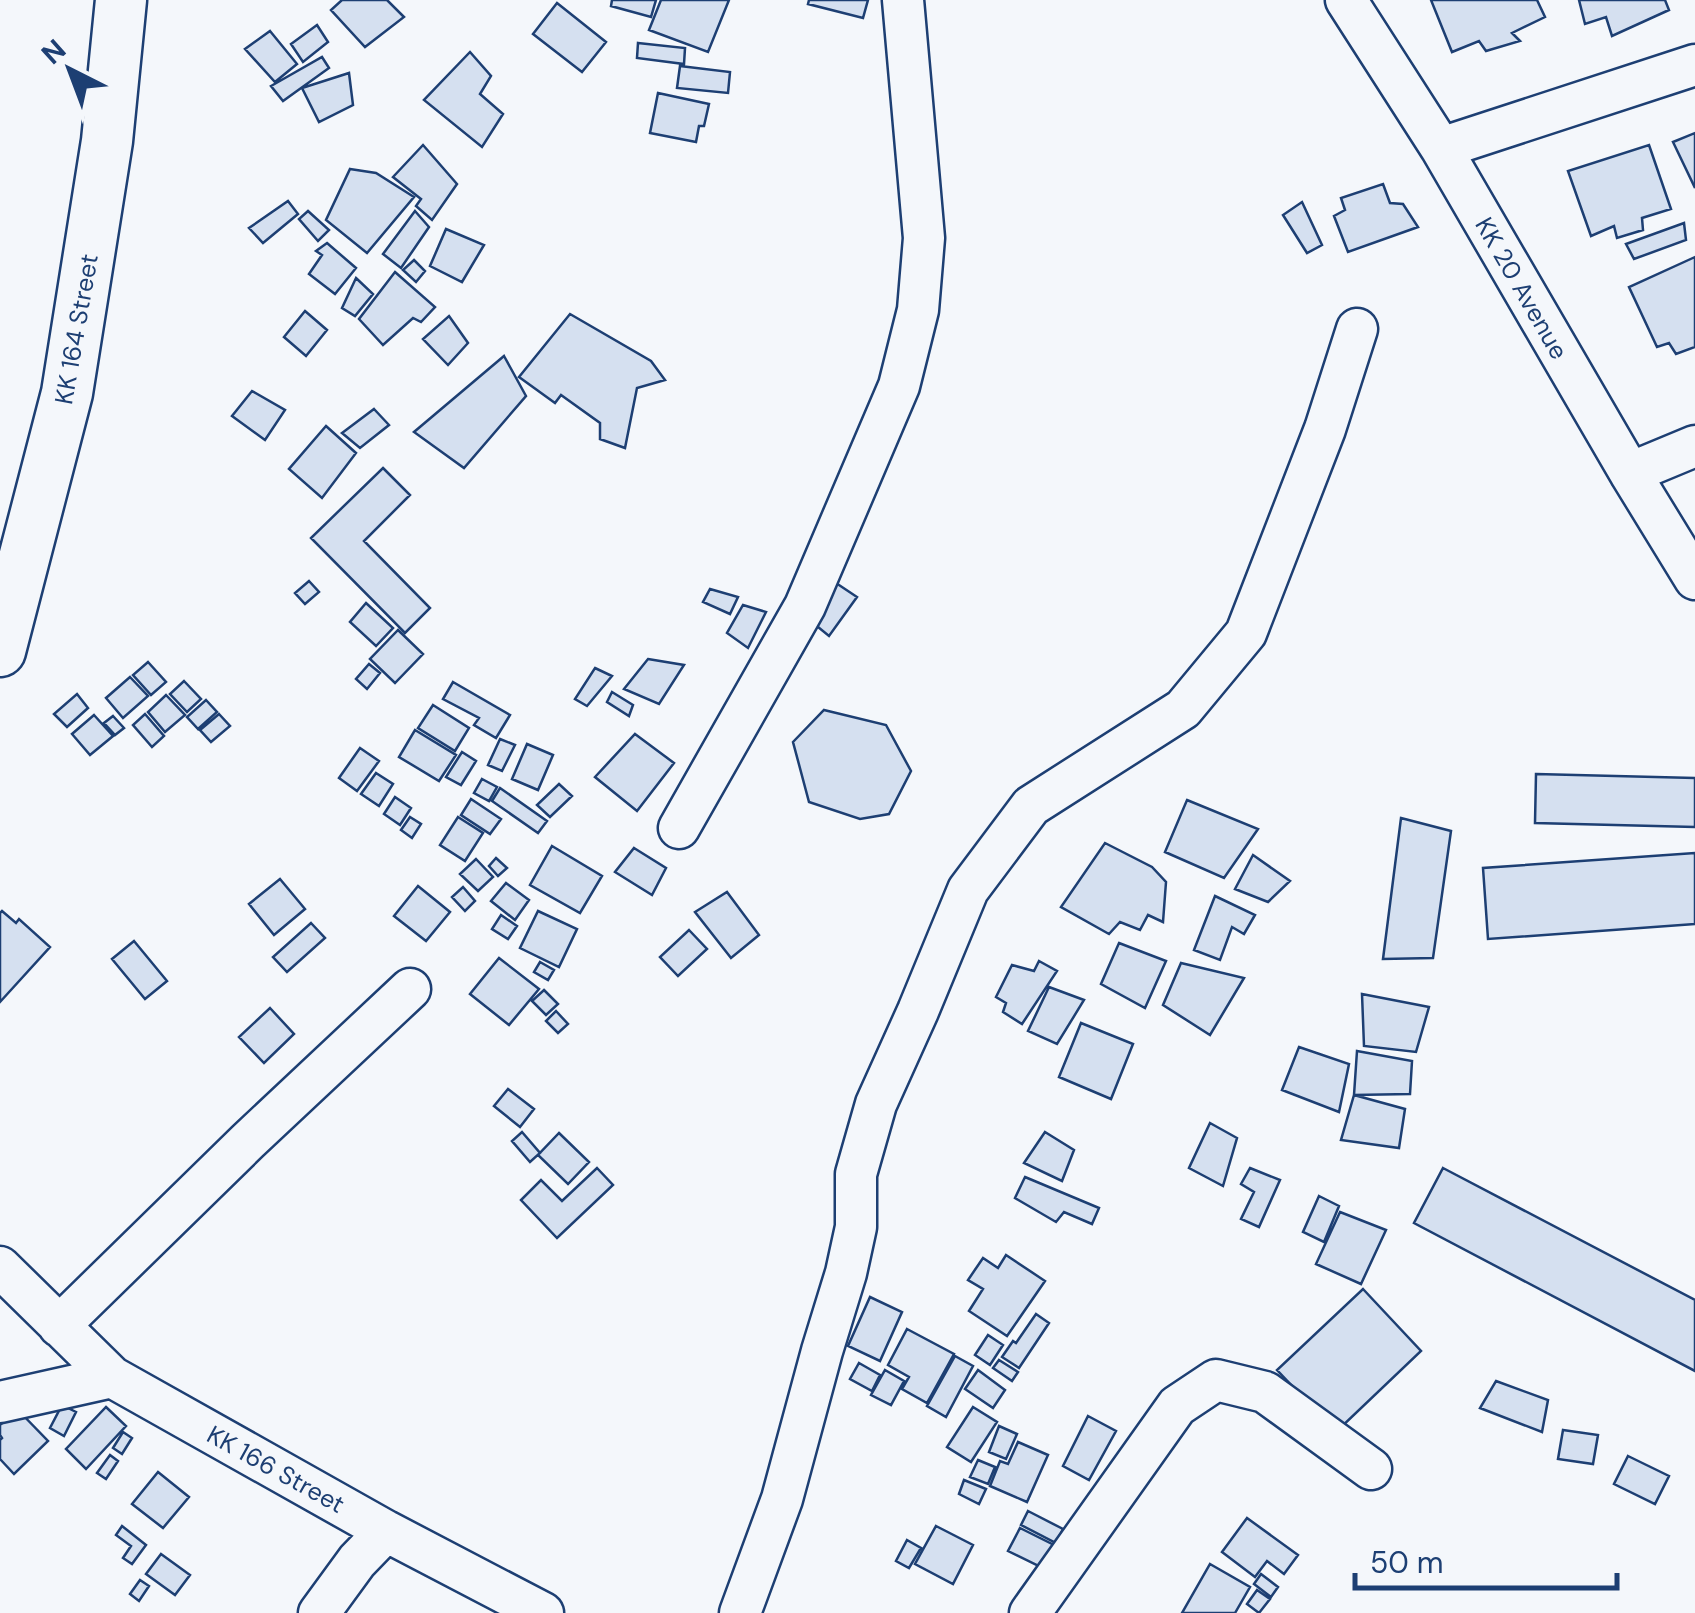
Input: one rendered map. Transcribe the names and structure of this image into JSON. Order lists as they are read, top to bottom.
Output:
{
  "streets": {
    "main road": ["KK 164 Street"],
    "street": ["KK 20 Avenue", "KK 166 Street"]
  },
  "scale_bar": "50 m",
  "north": "top left"
}
